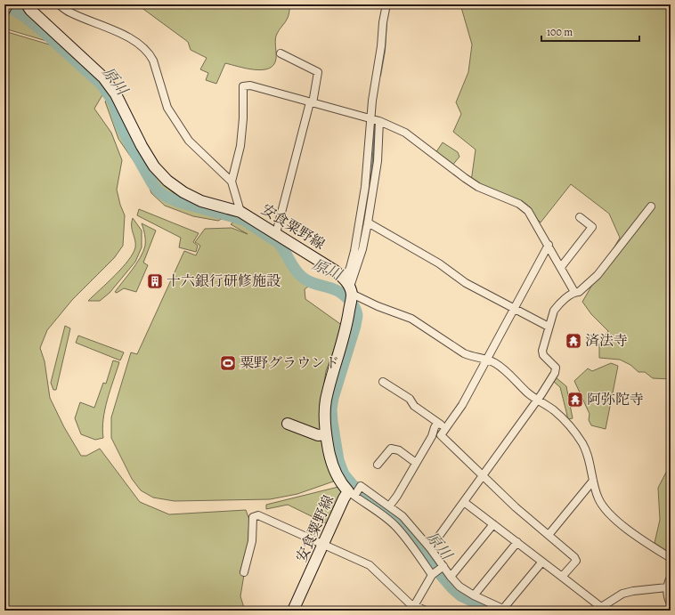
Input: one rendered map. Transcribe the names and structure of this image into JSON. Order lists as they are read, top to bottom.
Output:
{
  "streets": {
    "main road": ["安食粟野線"]
  },
  "water": ["原川"],
  "places": {
    "building": ["十六銀行研修施設"],
    "temple": ["済法寺", "阿弥陀寺"],
    "sports": ["粟野グラウンド"]
  },
  "scale_bar": "100 m"
}
